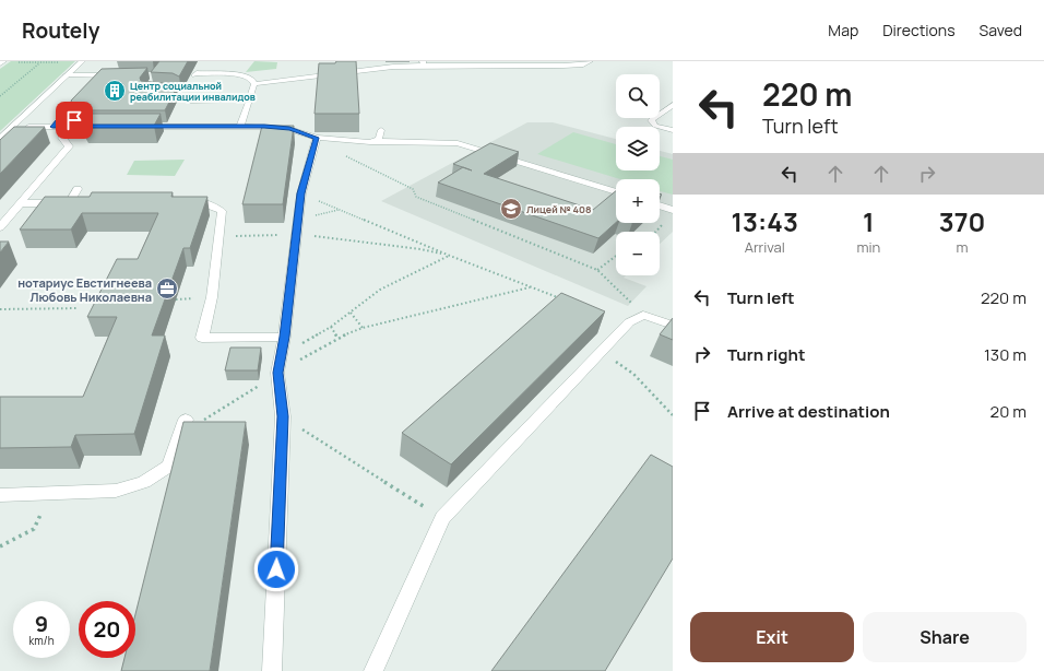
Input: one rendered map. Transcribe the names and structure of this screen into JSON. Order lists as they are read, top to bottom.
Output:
{
  "places": {
    "building": ["Центр социальной реабилитации инвалидов"],
    "school or university": ["Лицей № 408"],
    "office": ["нотариус Евстигнеева Любовь Николаевна"]
  },
  "page": {
    "header": "Routely",
    "nav": ["Map", "Directions", "Saved"],
    "turn": ["220 m", "Turn left"],
    "map_buttons": ["+", "−"],
    "eta": [
      "13:43",
      "Arrival",
      "1",
      "min",
      "370",
      "m"
    ],
    "list": [
      {
        "name": "Turn left",
        "value": "220 m"
      },
      {
        "name": "Turn right",
        "value": "130 m"
      },
      {
        "name": "Arrive at destination",
        "value": "20 m"
      }
    ],
    "speed": "9 km/h",
    "limit": "20",
    "buttons": ["Exit", "Share"]
  }
}
